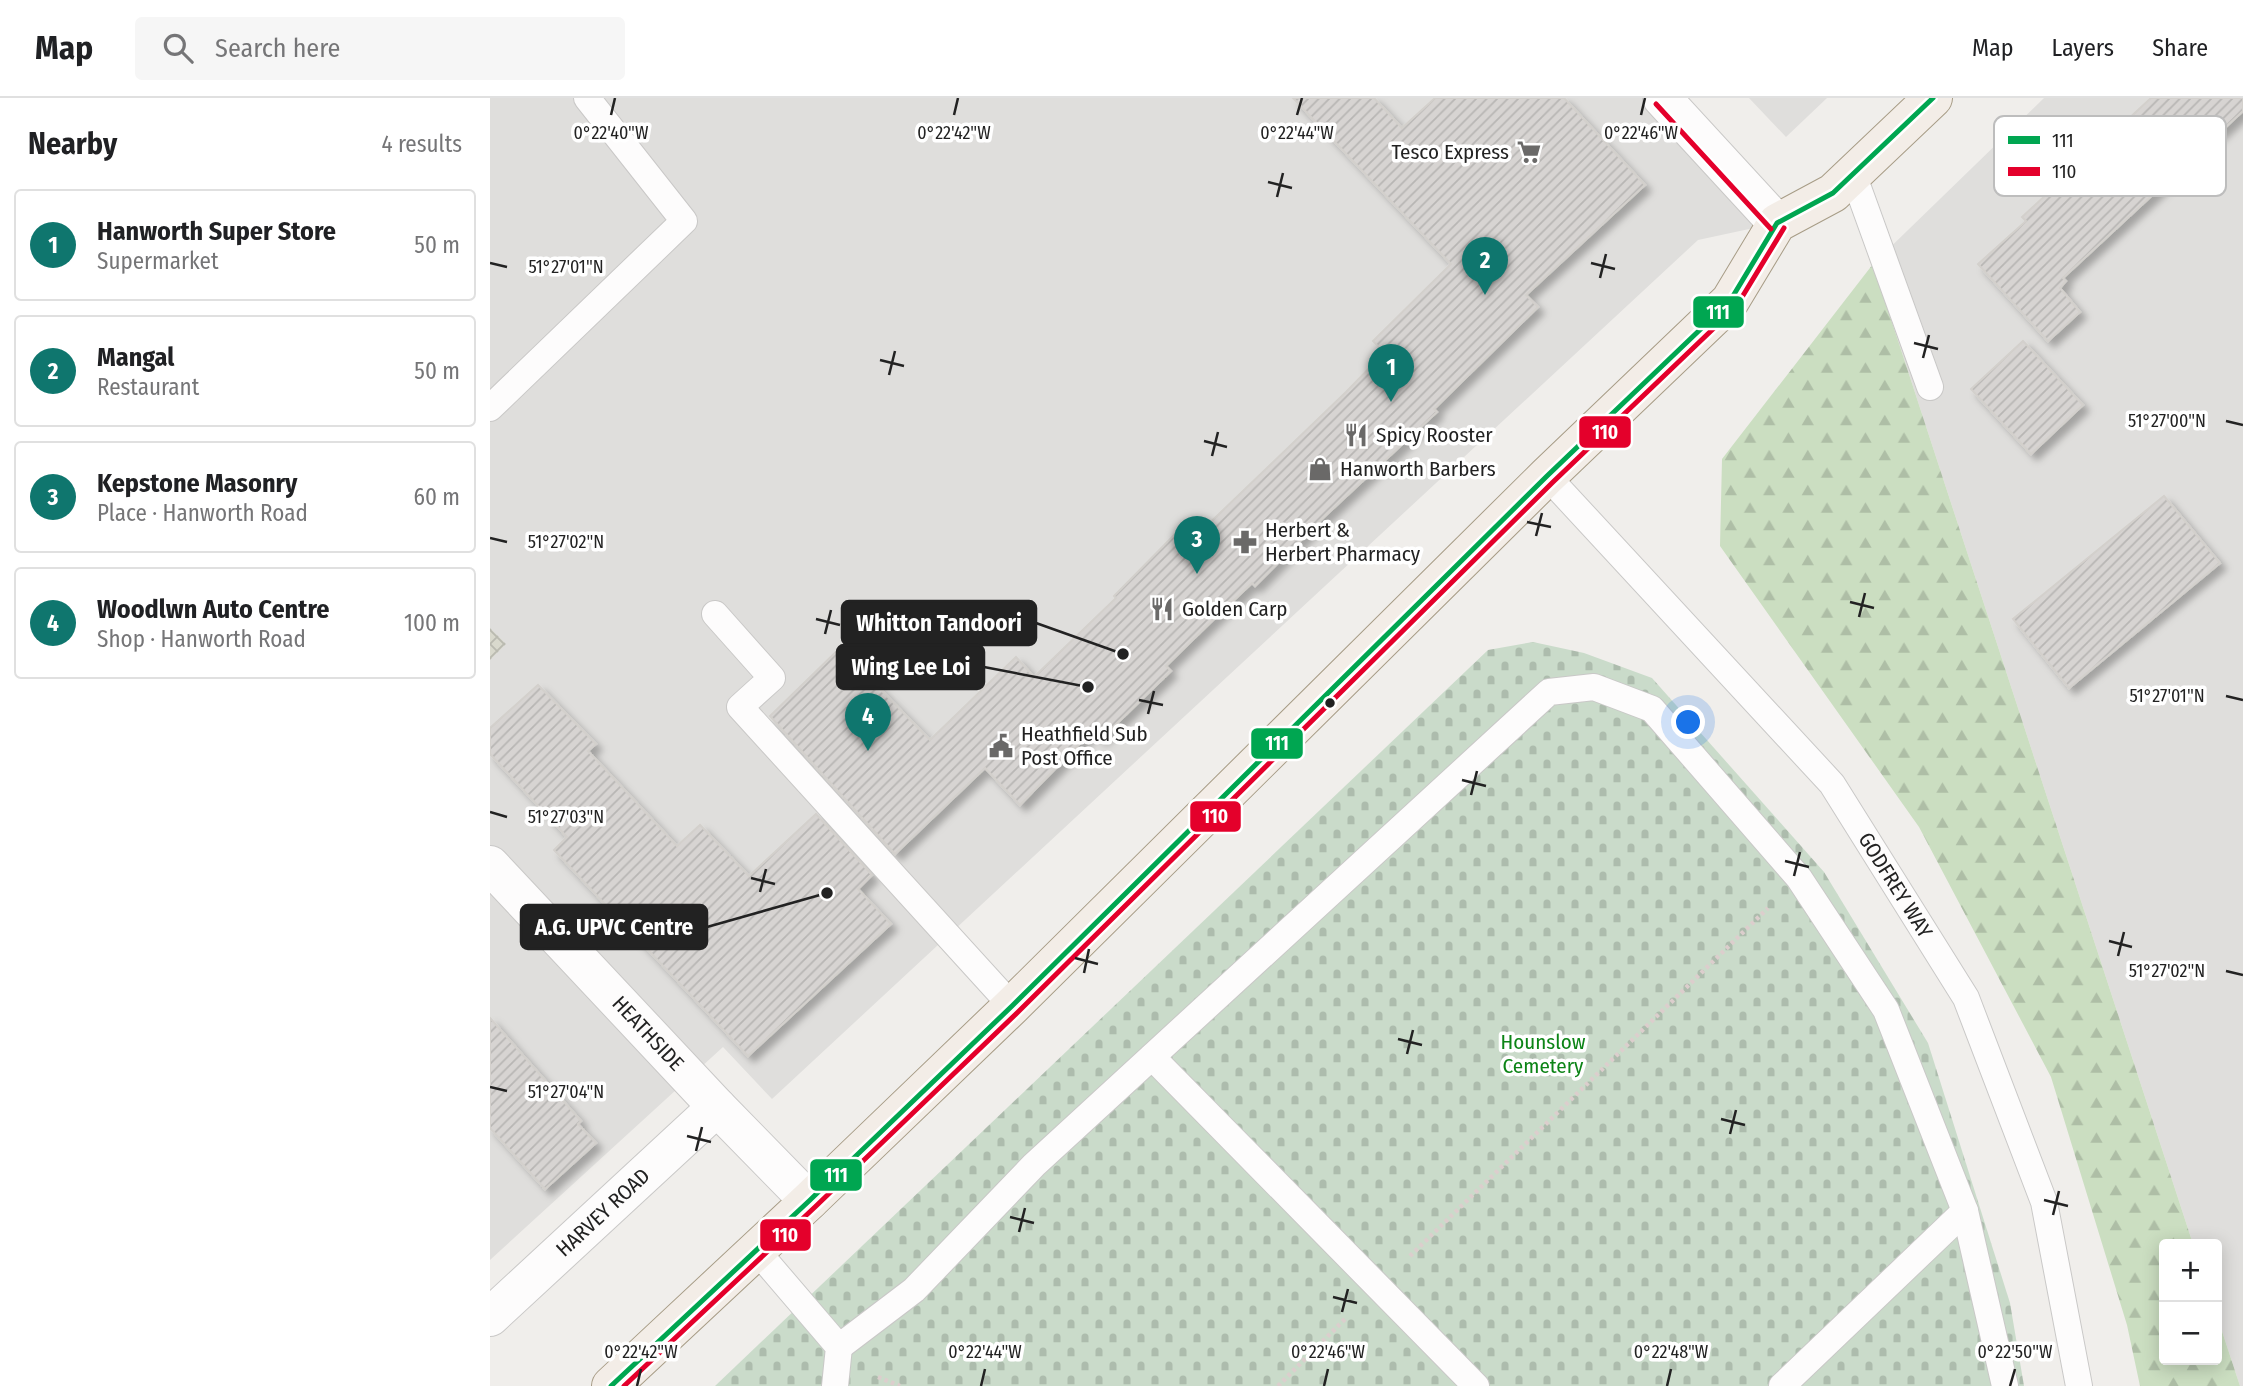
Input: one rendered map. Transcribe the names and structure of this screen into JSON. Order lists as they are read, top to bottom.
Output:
{
  "streets": {
    "street": ["HEATHSIDE", "HARVEY ROAD"],
    "lane": ["GODFREY WAY"]
  },
  "crossings": [
    ["HEATHSIDE", "HARVEY ROAD"]
  ],
  "parks": ["Hounslow Cemetery"],
  "places": {
    "supermarket": ["Tesco Express"],
    "restaurant": ["Spicy Rooster", "Golden Carp"],
    "shop": ["Hanworth Barbers"],
    "pharmacy": ["Herbert & Herbert Pharmacy"],
    "other": ["Whitton Tandoori", "Wing Lee Loi", "A.G. UPVC Centre"],
    "public building": ["Heathfield Sub Post Office"]
  },
  "lines": ["transit line 111", "transit line 110"],
  "legend": ["111", "110"],
  "page": {
    "header": "Map",
    "search": "Search here",
    "nav": ["Map", "Layers", "Share"],
    "heading": ["Nearby", "4 results"],
    "list": [
      {
        "mark": "1",
        "name": "Hanworth Super Store",
        "note": "Supermarket",
        "value": "50 m"
      },
      {
        "mark": "2",
        "name": "Mangal",
        "note": "Restaurant",
        "value": "50 m"
      },
      {
        "mark": "3",
        "name": "Kepstone Masonry",
        "note": "Place · Hanworth Road",
        "value": "60 m"
      },
      {
        "mark": "4",
        "name": "Woodlwn Auto Centre",
        "note": "Shop · Hanworth Road",
        "value": "100 m"
      }
    ],
    "pins": [
      "2",
      "1",
      "3",
      "4"
    ],
    "map_buttons": ["+", "−"]
  },
  "coordinates": [
    "0°22'40\"W",
    "0°22'42\"W",
    "0°22'44\"W",
    "0°22'46\"W",
    "51°27'01\"N",
    "51°27'00\"N",
    "51°27'02\"N",
    "51°27'03\"N",
    "51°27'04\"N",
    "0°22'48\"W",
    "0°22'50\"W"
  ]
}
